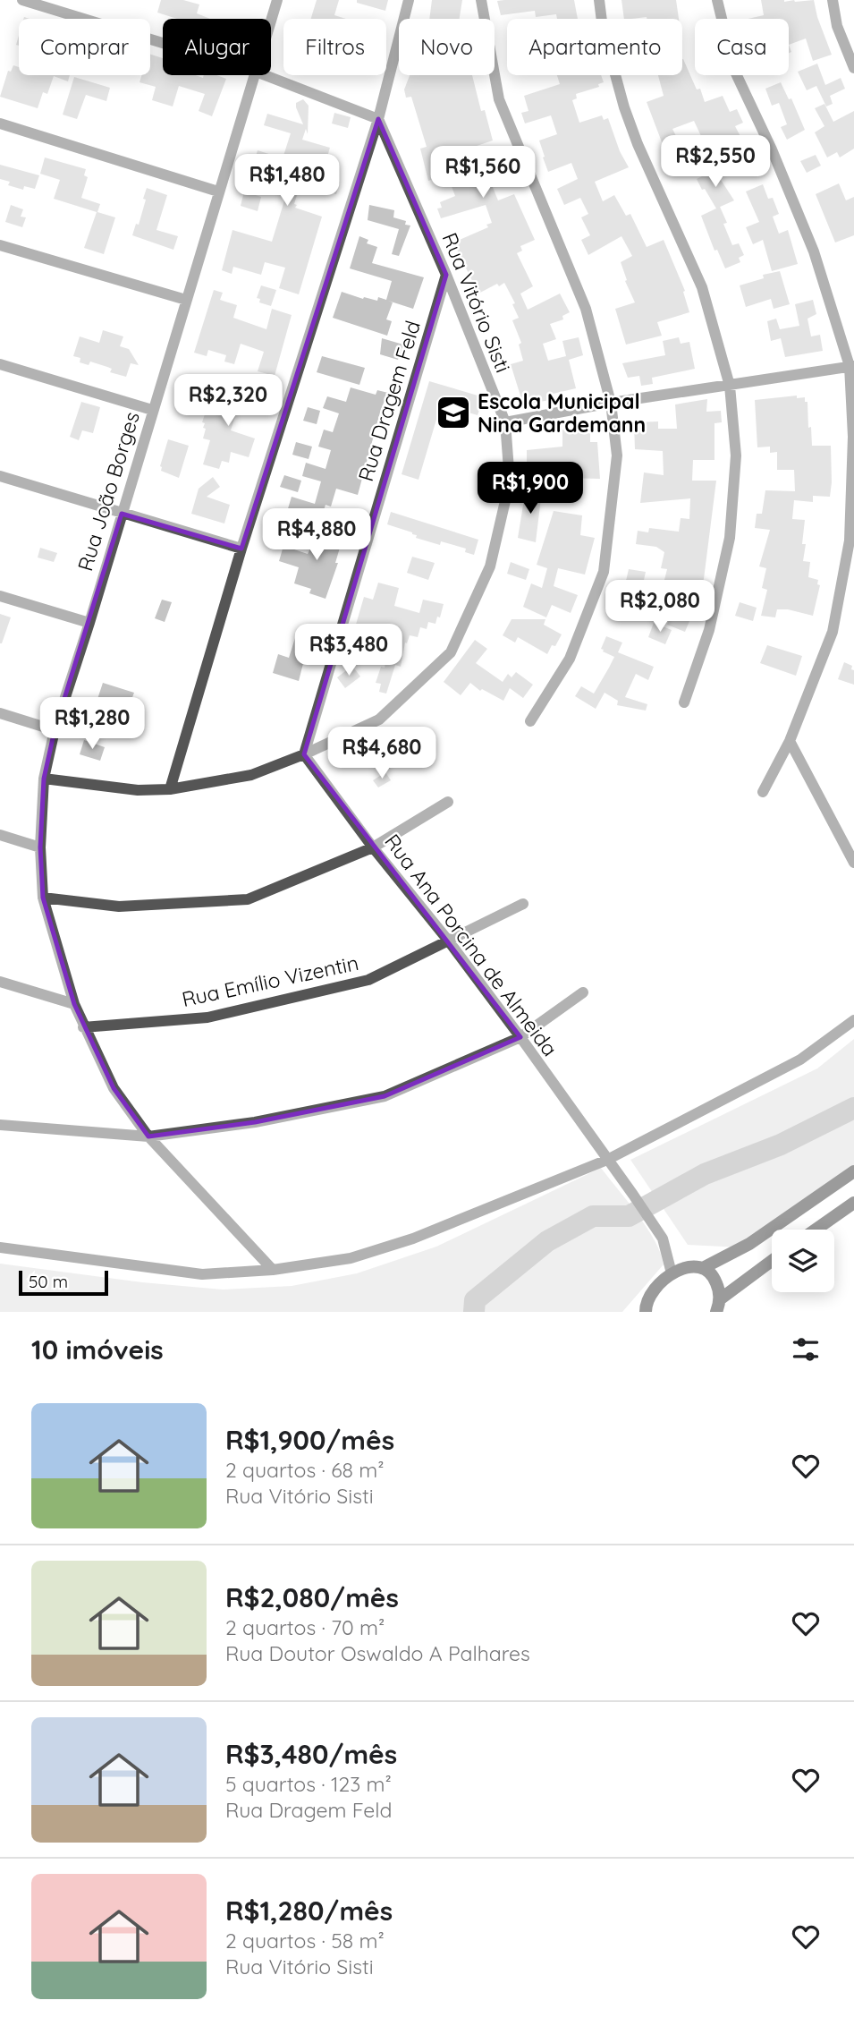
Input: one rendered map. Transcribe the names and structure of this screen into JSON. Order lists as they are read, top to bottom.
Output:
{
  "streets": {
    "street": [
      "Rua Vitório Sisti",
      "Rua Dragem Feld",
      "Rua João Borges",
      "Rua Ana Porcina de Almeida",
      "Rua Emílio Vizentin"
    ]
  },
  "crossings": [
    ["Rua Vitório Sisti", "Rua Dragem Feld"],
    ["Rua Vitório Sisti", "Rua João Borges"],
    ["Rua Vitório Sisti", "Rua Ana Porcina de Almeida"],
    ["Rua Dragem Feld", "Rua Ana Porcina de Almeida"],
    ["Rua João Borges", "Rua Emílio Vizentin"],
    ["Rua Ana Porcina de Almeida", "Rua Emílio Vizentin"]
  ],
  "places": {
    "school or university": ["Escola Municipal Nina Gardemann"]
  },
  "scale_bar": "50 m",
  "page": {
    "chip": [
      "Comprar",
      "Alugar",
      "Filtros",
      "Novo",
      "Apartamento",
      "Casa"
    ],
    "price": [
      "R$2,550",
      "R$1,560",
      "R$1,480",
      "R$2,320",
      "R$1,900",
      "R$4,880",
      "R$2,080",
      "R$3,480",
      "R$1,280",
      "R$4,680"
    ],
    "scale": "50 m",
    "heading": "10 imóveis",
    "list": [
      {
        "name": "R$1,900/mês",
        "note": "2 quartos · 68 m² · Rua Vitório Sisti"
      },
      {
        "name": "R$2,080/mês",
        "note": "2 quartos · 70 m² · Rua Doutor Oswaldo A Palhares"
      },
      {
        "name": "R$3,480/mês",
        "note": "5 quartos · 123 m² · Rua Dragem Feld"
      },
      {
        "name": "R$1,280/mês",
        "note": "2 quartos · 58 m² · Rua Vitório Sisti"
      }
    ]
  }
}
